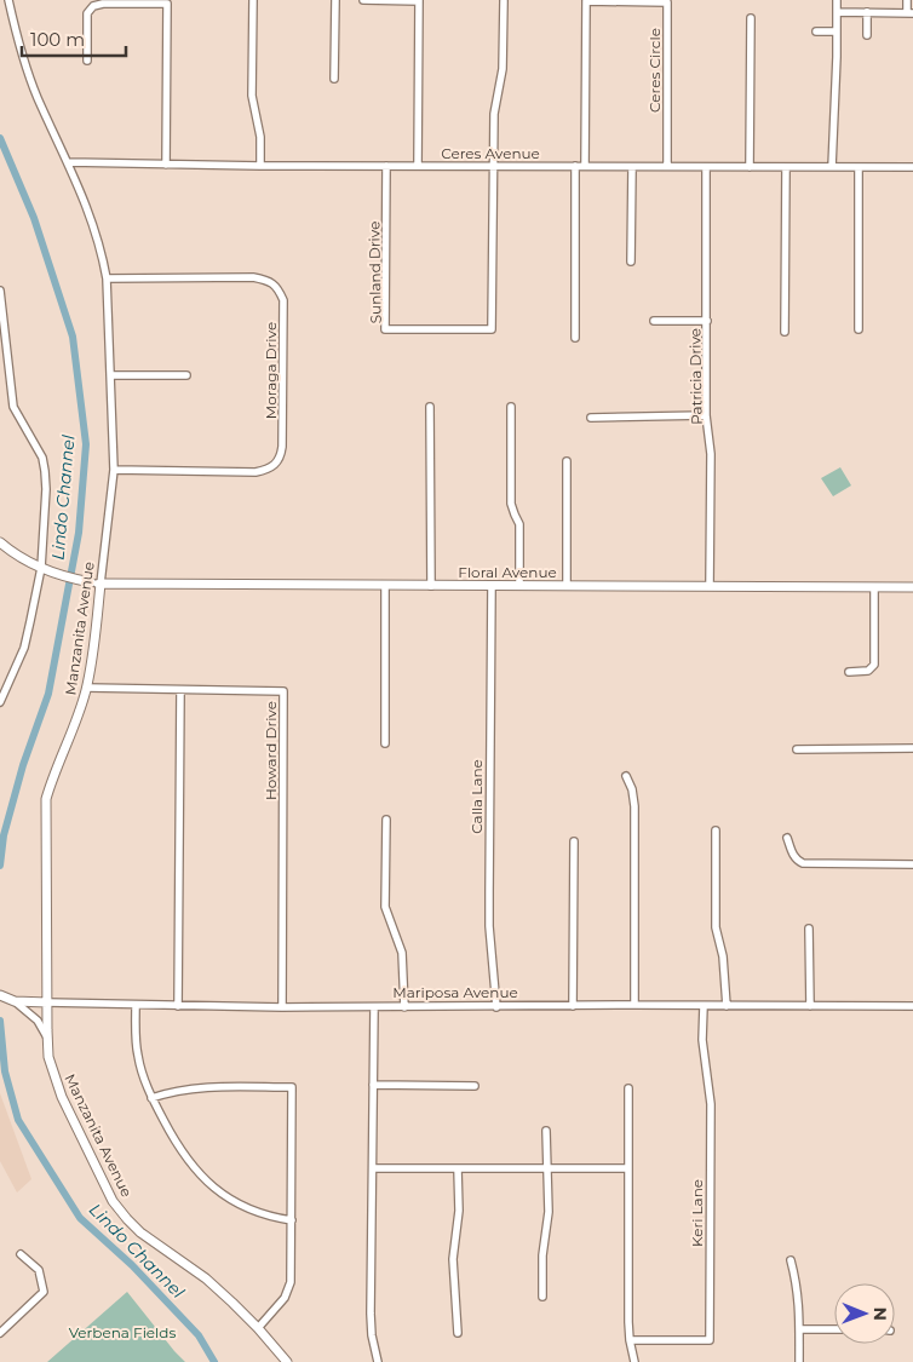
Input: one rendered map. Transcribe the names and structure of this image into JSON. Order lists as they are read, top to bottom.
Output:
{
  "streets": {
    "street": [
      "Ceres Circle",
      "Ceres Avenue",
      "Sunland Drive",
      "Moraga Drive",
      "Patricia Drive",
      "Floral Avenue",
      "Manzanita Avenue",
      "Howard Drive",
      "Calla Lane",
      "Mariposa Avenue",
      "Keri Lane"
    ]
  },
  "crossings": [
    ["Ceres Circle", "Ceres Avenue"],
    ["Ceres Avenue", "Sunland Drive"],
    ["Ceres Avenue", "Patricia Drive"],
    ["Ceres Avenue", "Manzanita Avenue"],
    ["Moraga Drive", "Manzanita Avenue"],
    ["Patricia Drive", "Floral Avenue"],
    ["Floral Avenue", "Manzanita Avenue"],
    ["Floral Avenue", "Calla Lane"],
    ["Manzanita Avenue", "Howard Drive"],
    ["Manzanita Avenue", "Mariposa Avenue"],
    ["Howard Drive", "Mariposa Avenue"],
    ["Calla Lane", "Mariposa Avenue"],
    ["Mariposa Avenue", "Keri Lane"]
  ],
  "water": ["Lindo Channel"],
  "parks": ["Verbena Fields"],
  "scale_bar": "100 m",
  "north": "right"
}
